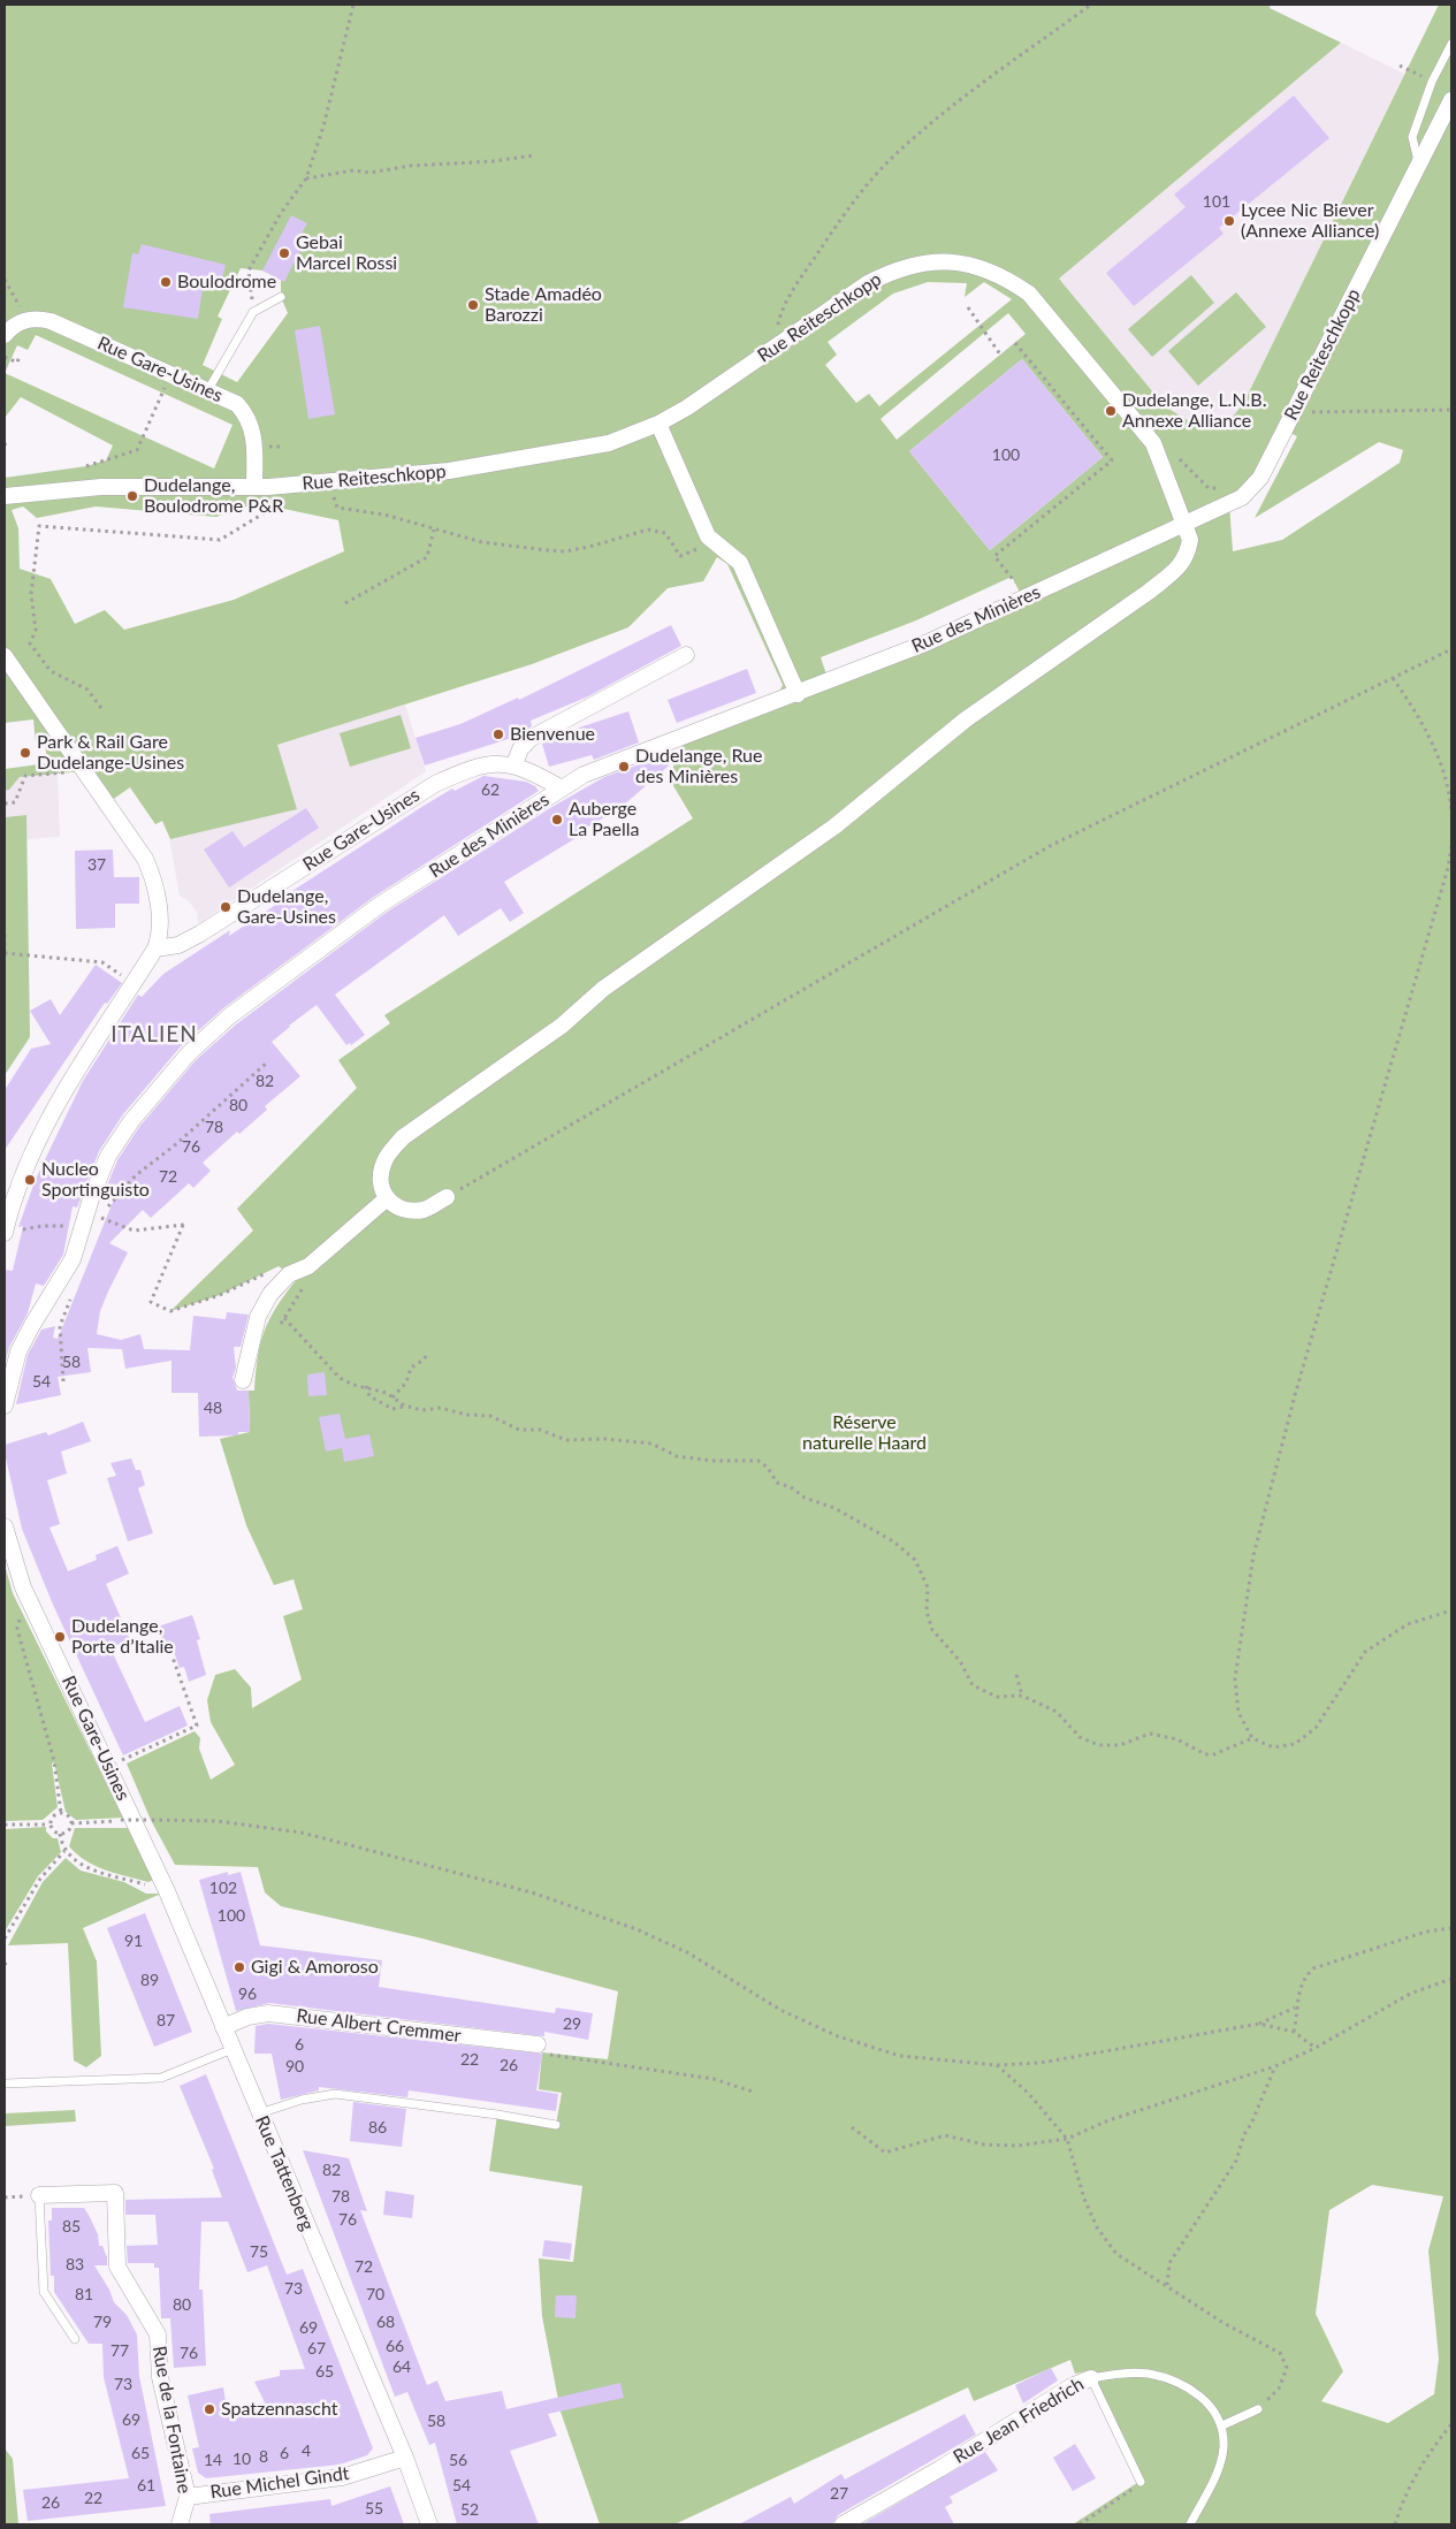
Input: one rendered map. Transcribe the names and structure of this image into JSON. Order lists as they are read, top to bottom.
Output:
{
  "streets": {
    "street": [
      "Rue Reiteschkopp",
      "Rue Gare-Usines",
      "Rue des Minières",
      "Rue Albert Cremmer",
      "Rue Tattenberg",
      "Rue de la Fontaine",
      "Rue Jean Friedrich",
      "Rue Michel Gindt"
    ]
  },
  "crossings": [
    ["Rue Reiteschkopp", "Rue Gare-Usines"],
    ["Rue Reiteschkopp", "Rue des Minières"],
    ["Rue Gare-Usines", "Rue des Minières"],
    ["Rue Gare-Usines", "Rue Tattenberg"],
    ["Rue Albert Cremmer", "Rue Tattenberg"],
    ["Rue Tattenberg", "Rue Michel Gindt"],
    ["Rue de la Fontaine", "Rue Michel Gindt"]
  ],
  "districts": ["ITALIEN"],
  "parks": ["Réserve naturelle Haard"],
  "places": [
    "Lycee Nic Biever (Annexe Alliance)",
    "Gebai Marcel Rossi",
    "Boulodrome",
    "Stade Amadéo Barozzi",
    "Dudelange, L.N.B. Annexe Alliance",
    "Dudelange, Boulodrome P&R",
    "Bienvenue",
    "Park & Rail Gare Dudelange-Usines",
    "Dudelange, Rue des Minières",
    "Auberge La Paella",
    "Dudelange, Gare-Usines",
    "Nucleo Sportinguisto",
    "Dudelange, Porte d’Italie",
    "Gigi & Amoroso",
    "Spatzennascht"
  ],
  "house_numbers": [
    "101",
    "100",
    "62",
    "37",
    "82",
    "80",
    "78",
    "76",
    "72",
    "58",
    "54",
    "48",
    "102",
    "100",
    "91",
    "89",
    "96",
    "87",
    "29",
    "6",
    "22",
    "26",
    "90",
    "86",
    "82",
    "78",
    "76",
    "85",
    "75",
    "83",
    "72",
    "73",
    "81",
    "70",
    "80",
    "79",
    "68",
    "69",
    "66",
    "67",
    "77",
    "76",
    "64",
    "65",
    "73",
    "69",
    "58",
    "4",
    "65",
    "6",
    "8",
    "10",
    "14",
    "56",
    "61",
    "54",
    "27",
    "22",
    "26",
    "55",
    "52"
  ]
}
